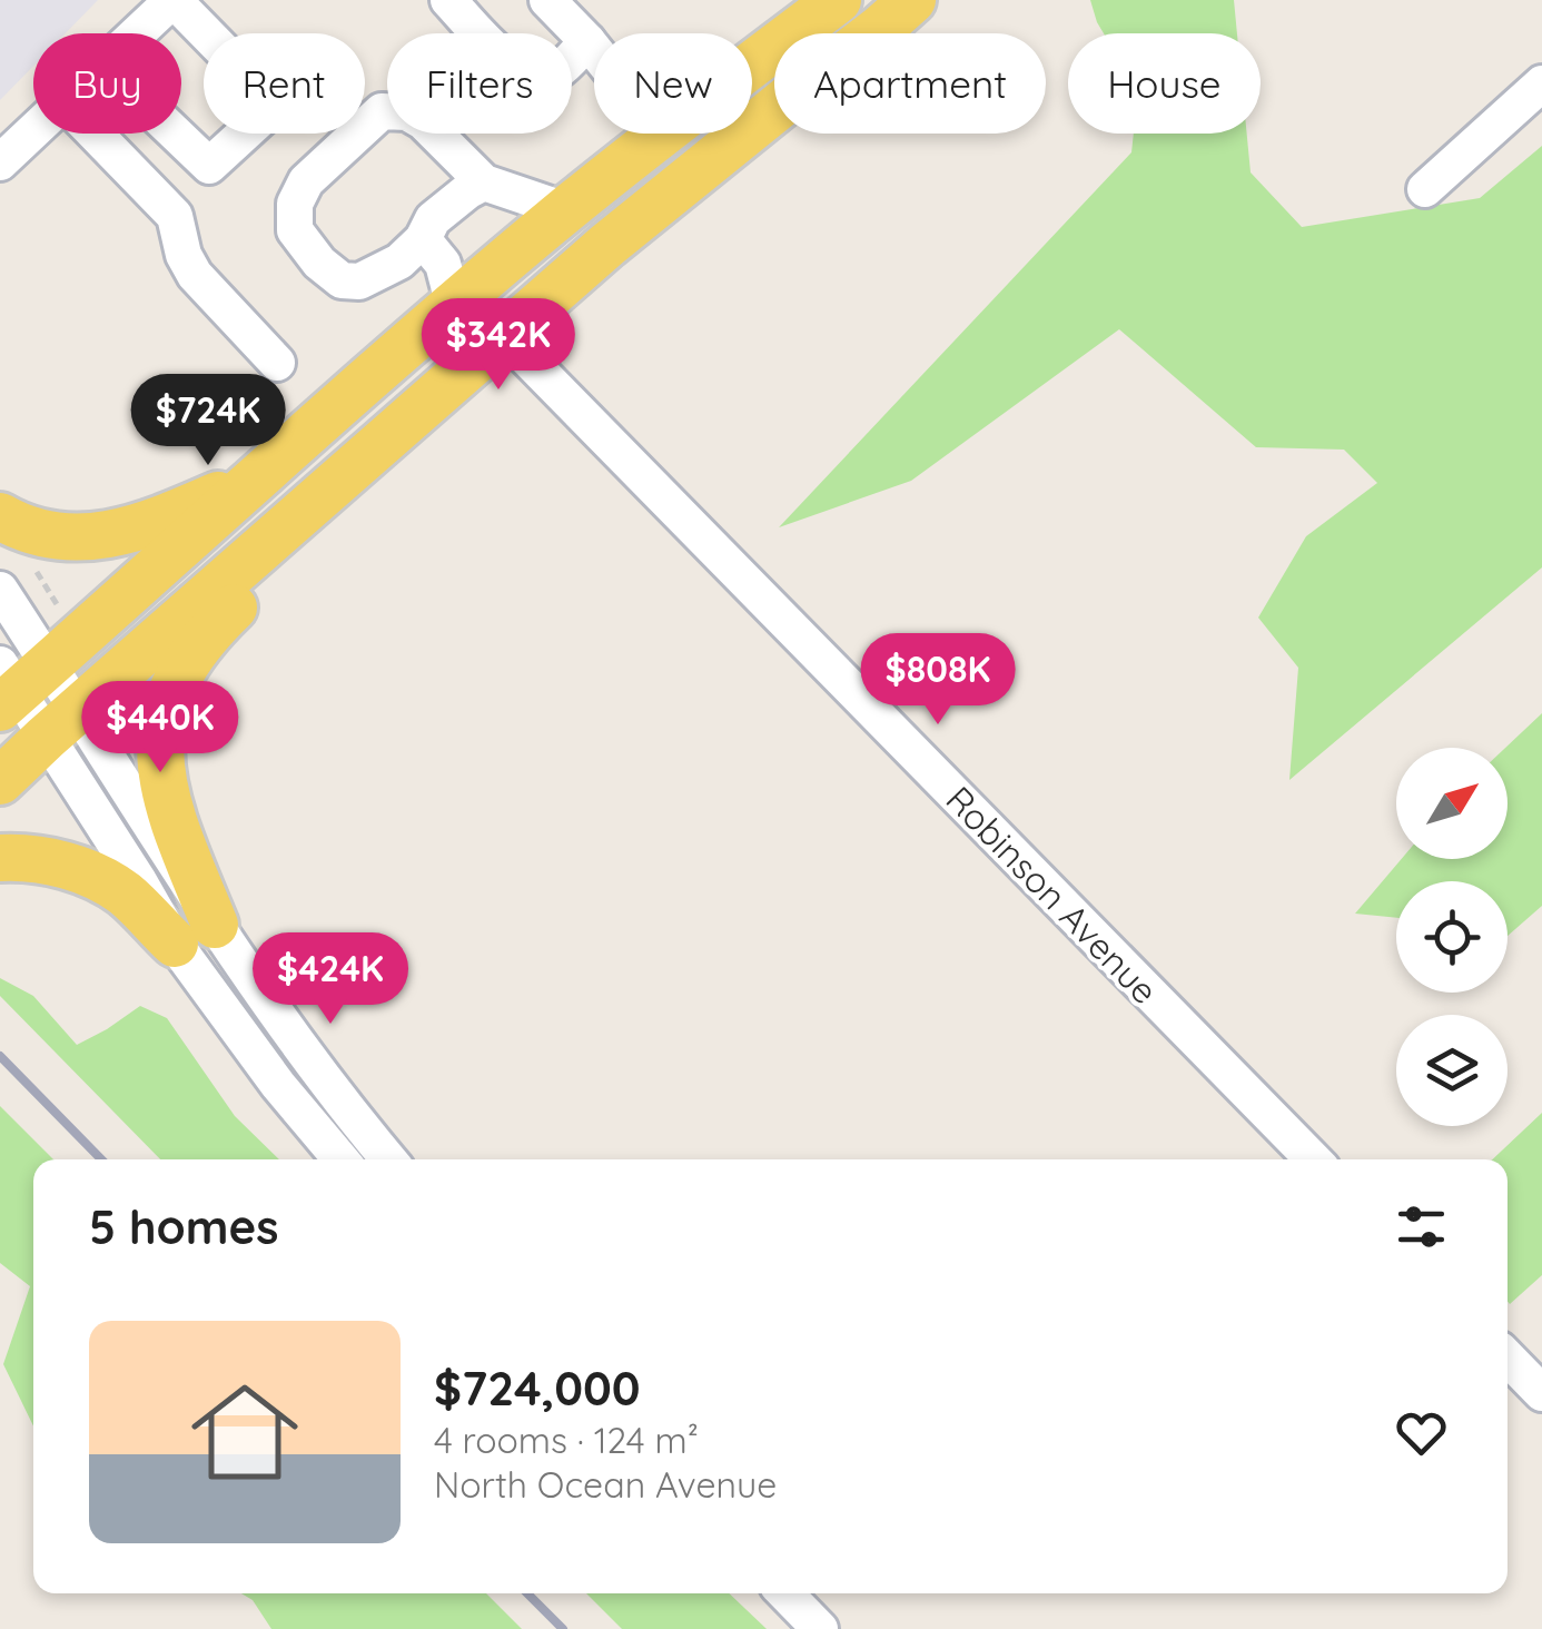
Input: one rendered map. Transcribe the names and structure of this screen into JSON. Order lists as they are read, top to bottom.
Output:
{
  "streets": {
    "street": ["Robinson Avenue"]
  },
  "north": "top right",
  "page": {
    "chip": [
      "Buy",
      "Rent",
      "Filters",
      "New",
      "Apartment",
      "House"
    ],
    "price": [
      "$342K",
      "$724K",
      "$808K",
      "$440K",
      "$424K"
    ],
    "heading": "5 homes",
    "list": [
      {
        "name": "$724,000",
        "note": "4 rooms · 124 m² · North Ocean Avenue"
      }
    ]
  }
}
